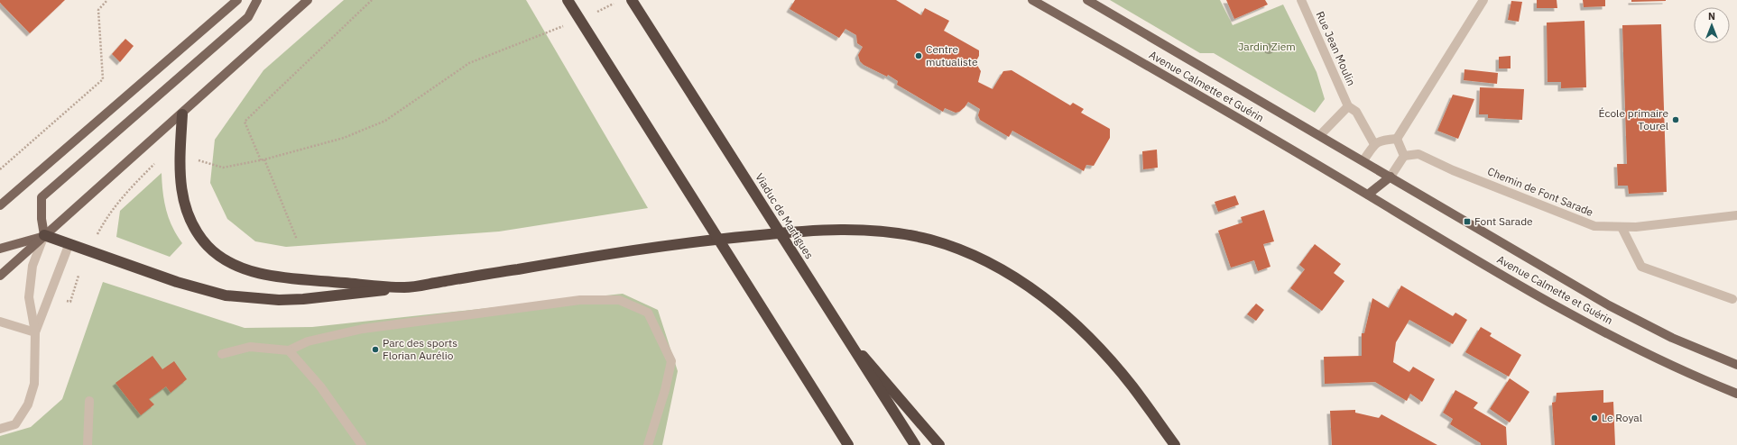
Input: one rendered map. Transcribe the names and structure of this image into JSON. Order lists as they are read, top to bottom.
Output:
{
  "streets": {
    "highway": ["Viaduc de Martigues"],
    "main road": ["Avenue Calmette et Guérin"],
    "street": ["Rue Jean Moulin", "Chemin de Font Sarade"]
  },
  "parks": ["Jardin Ziem"],
  "places": {
    "other": [
      "Centre mutualiste",
      "École primaire Tourel",
      "Parc des sports Florian Aurélio",
      "Le Royal"
    ],
    "transit": ["Font Sarade"]
  },
  "north": "top"
}
